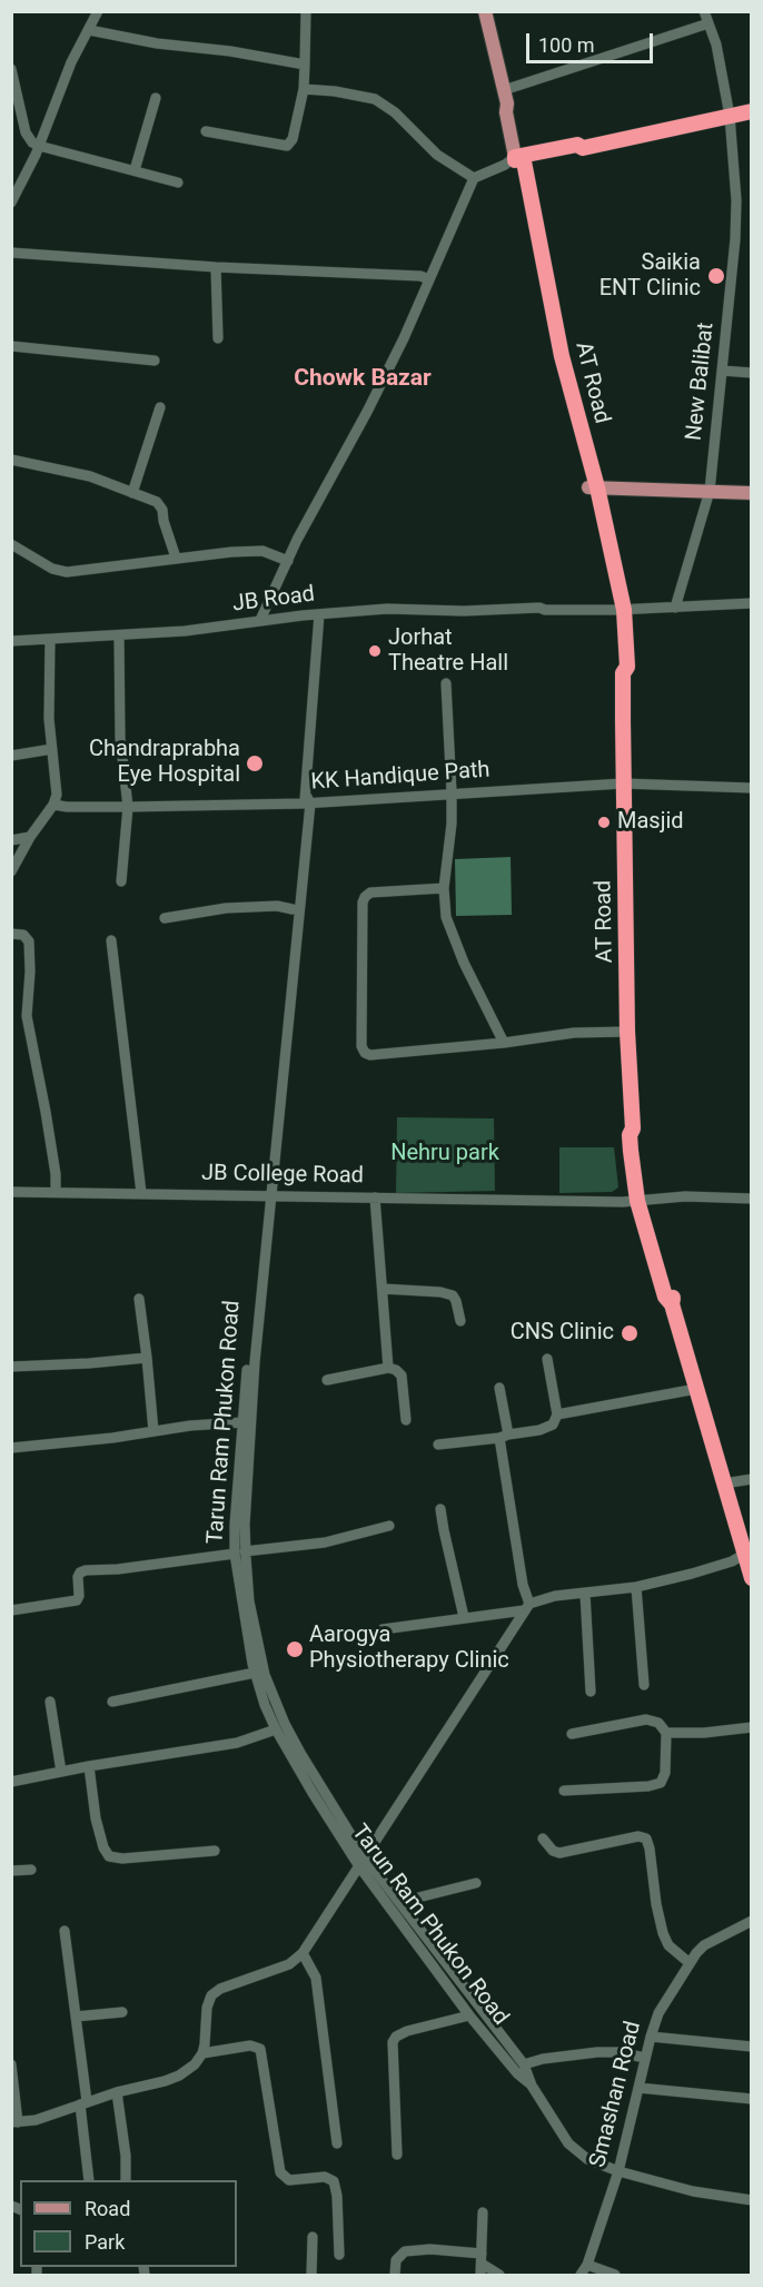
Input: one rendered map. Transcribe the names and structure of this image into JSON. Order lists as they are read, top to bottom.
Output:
{
  "streets": {
    "highway": ["AT Road"],
    "street": [
      "New Balibat",
      "JB Road",
      "KK Handique Path",
      "JB College Road",
      "Tarun Ram Phukon Road",
      "Smashan Road"
    ]
  },
  "crossings": [
    ["New Balibat", "JB Road"],
    ["AT Road", "JB Road"],
    ["AT Road", "KK Handique Path"],
    ["AT Road", "JB College Road"],
    ["JB Road", "Tarun Ram Phukon Road"],
    ["KK Handique Path", "Tarun Ram Phukon Road"],
    ["JB College Road", "Tarun Ram Phukon Road"],
    ["Tarun Ram Phukon Road", "Smashan Road"]
  ],
  "districts": ["Chowk Bazar"],
  "parks": ["Nehru park"],
  "places": [
    "Saikia ENT Clinic",
    "Jorhat Theatre Hall",
    "Chandraprabha Eye Hospital",
    "Masjid",
    "CNS Clinic",
    "Aarogya Physiotherapy Clinic"
  ],
  "legend": ["Road", "Park"],
  "scale_bar": "100 m"
}
